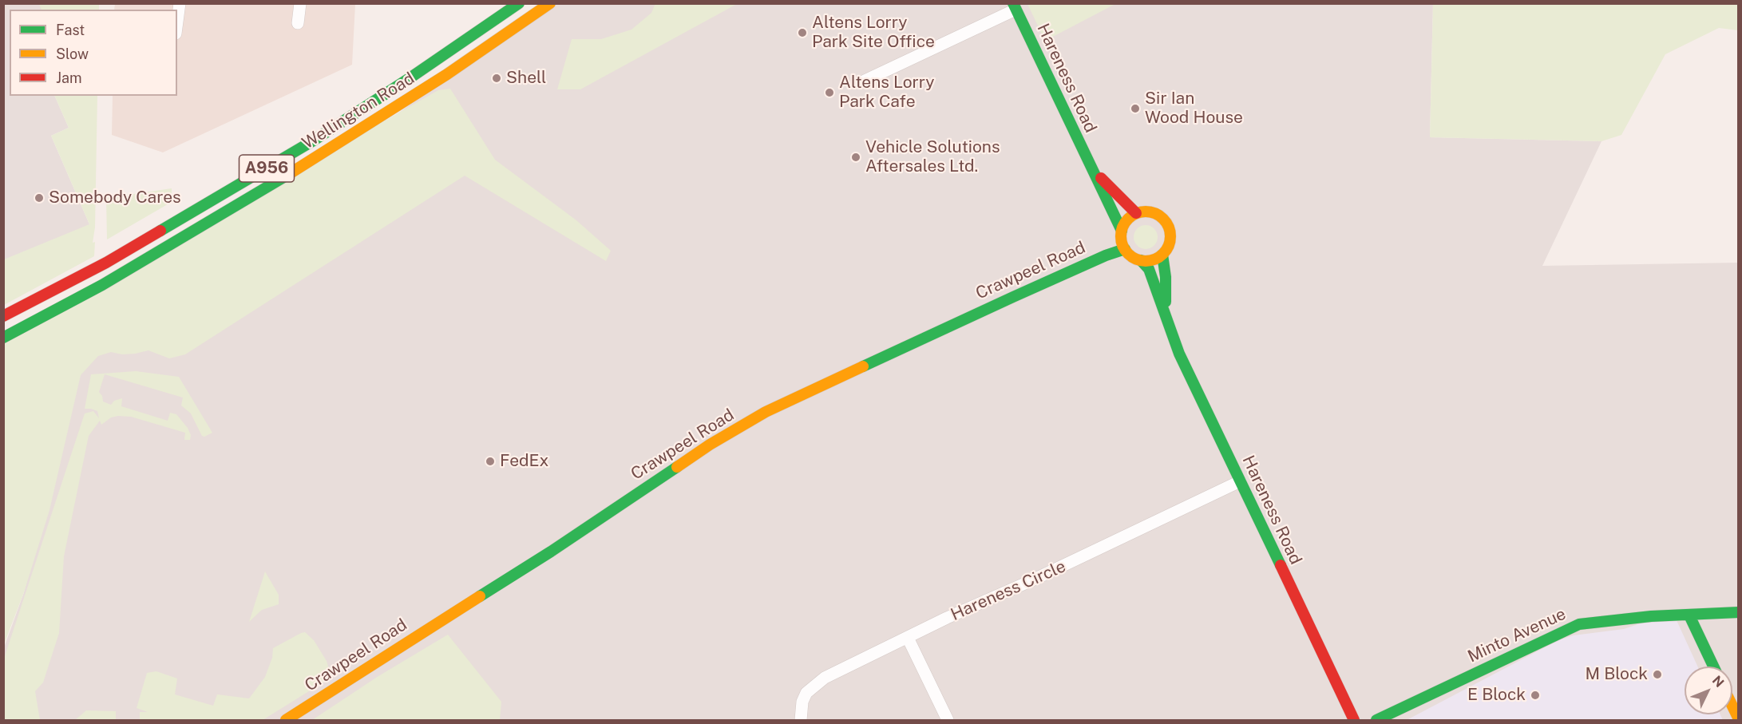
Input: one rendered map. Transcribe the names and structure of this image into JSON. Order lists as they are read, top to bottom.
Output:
{
  "streets": {
    "main road": [
      "Hareness Road",
      "Wellington Road",
      "A956",
      "Crawpeel Road",
      "Minto Avenue"
    ],
    "street": ["Hareness Circle"]
  },
  "crossings": [
    ["Hareness Road", "Crawpeel Road"],
    ["Hareness Road", "Hareness Circle"]
  ],
  "places": [
    "Altens Lorry Park Site Office",
    "Shell",
    "Altens Lorry Park Cafe",
    "Sir Ian Wood House",
    "Vehicle Solutions Aftersales Ltd.",
    "Somebody Cares",
    "FedEx",
    "M Block",
    "E Block"
  ],
  "legend": ["Fast", "Slow", "Jam"],
  "north": "top right"
}
